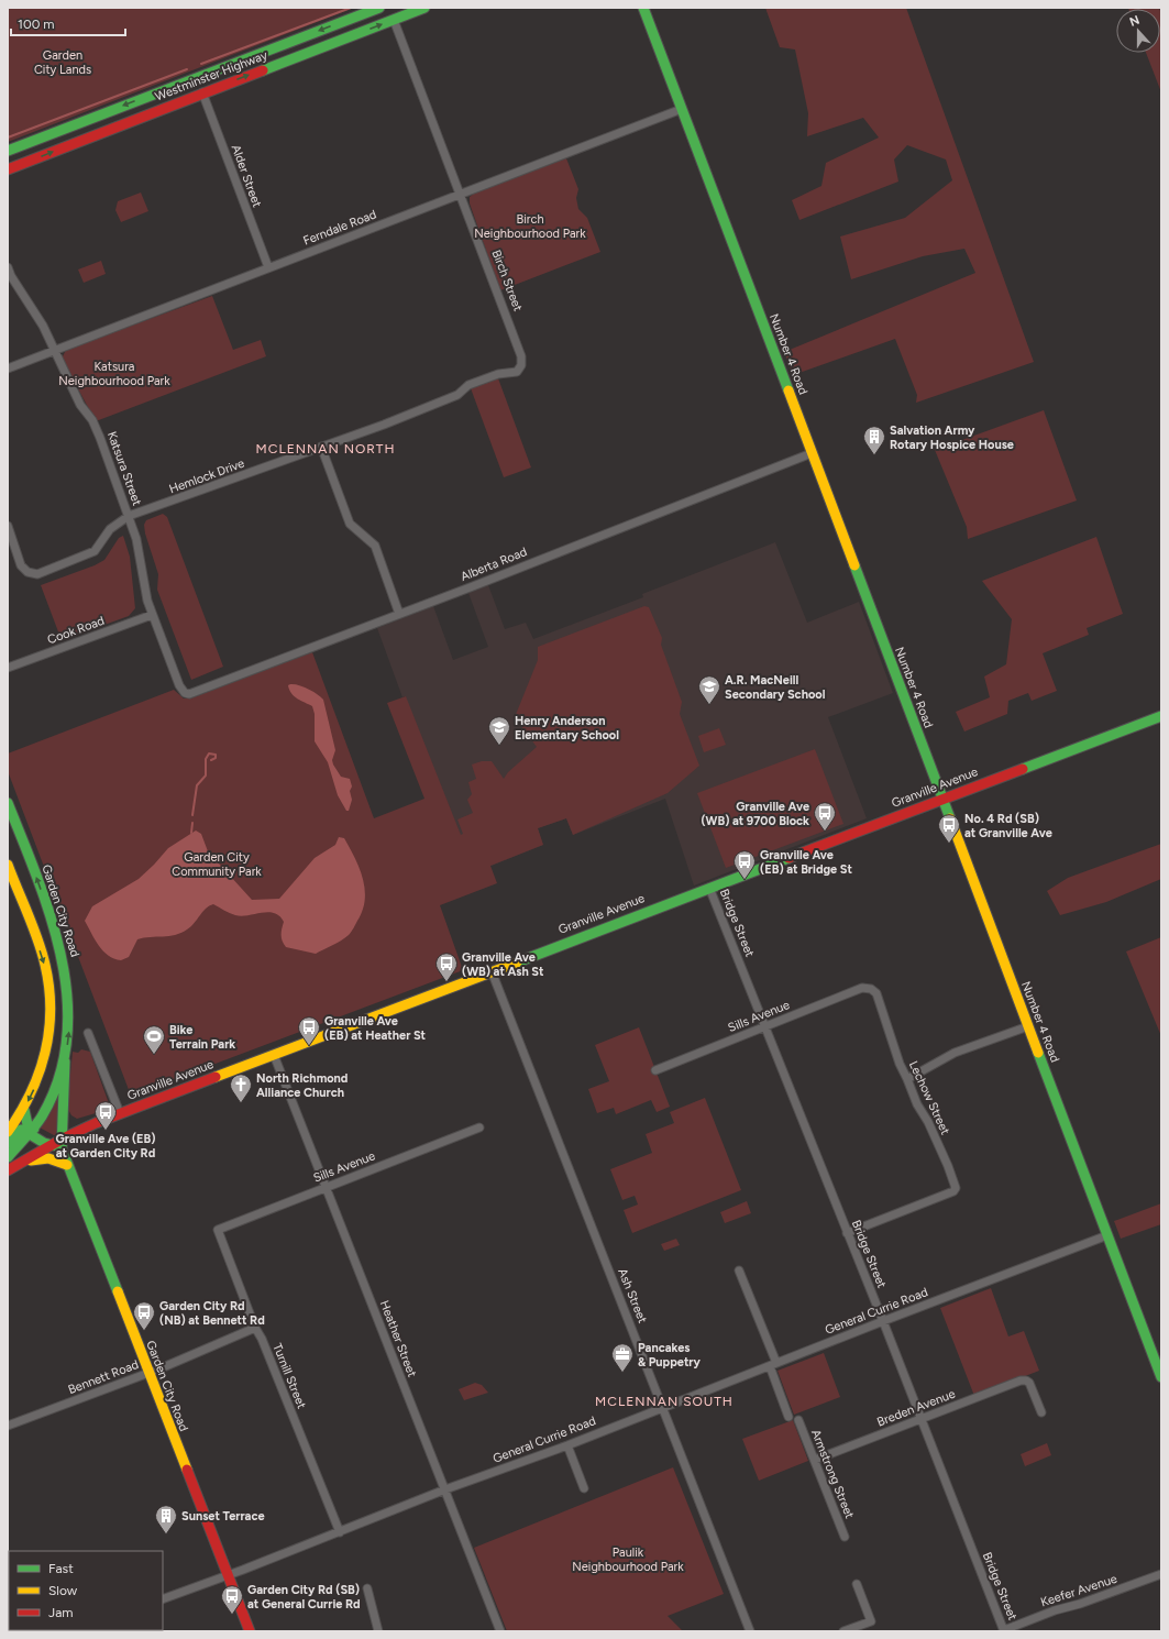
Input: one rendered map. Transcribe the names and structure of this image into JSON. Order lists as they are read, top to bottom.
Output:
{
  "streets": {
    "main road": [
      "Westminster Highway",
      "Number 4 Road",
      "Granville Avenue",
      "Garden City Road"
    ],
    "street": [
      "Alder Street",
      "Ferndale Road",
      "Birch Street",
      "Katsura Street",
      "Hemlock Drive",
      "Alberta Road",
      "Cook Road",
      "Bridge Street",
      "Sills Avenue",
      "Lechow Street",
      "Ash Street",
      "General Currie Road",
      "Heather Street",
      "Turnill Street",
      "Bennett Road",
      "Breden Avenue",
      "Armstrong Street",
      "Keefer Avenue"
    ]
  },
  "crossings": [
    ["Westminster Highway", "Alder Street"],
    ["Westminster Highway", "Birch Street"],
    ["Alder Street", "Ferndale Road"],
    ["Ferndale Road", "Birch Street"],
    ["Ferndale Road", "Number 4 Road"],
    ["Ferndale Road", "Katsura Street"],
    ["Birch Street", "Hemlock Drive"],
    ["Number 4 Road", "Alberta Road"],
    ["Number 4 Road", "Granville Avenue"],
    ["Number 4 Road", "General Currie Road"],
    ["Katsura Street", "Hemlock Drive"],
    ["Katsura Street", "Alberta Road"],
    ["Katsura Street", "Cook Road"],
    ["Granville Avenue", "Garden City Road"],
    ["Granville Avenue", "Bridge Street"],
    ["Granville Avenue", "Ash Street"],
    ["Granville Avenue", "Heather Street"],
    ["Garden City Road", "General Currie Road"],
    ["Garden City Road", "Bennett Road"],
    ["Bridge Street", "Sills Avenue"],
    ["Bridge Street", "Lechow Street"],
    ["Bridge Street", "General Currie Road"],
    ["Bridge Street", "Breden Avenue"],
    ["Bridge Street", "Keefer Avenue"],
    ["Sills Avenue", "Lechow Street"],
    ["Sills Avenue", "Heather Street"],
    ["Sills Avenue", "Turnill Street"],
    ["Ash Street", "General Currie Road"],
    ["General Currie Road", "Heather Street"],
    ["General Currie Road", "Turnill Street"],
    ["Turnill Street", "Bennett Road"],
    ["Breden Avenue", "Armstrong Street"]
  ],
  "districts": ["MCLENNAN NORTH", "MCLENNAN SOUTH"],
  "parks": [
    "Garden City Lands",
    "Birch Neighbourhood Park",
    "Katsura Neighbourhood Park",
    "Garden City Community Park",
    "Paulik Neighbourhood Park"
  ],
  "places": {
    "building": ["Salvation Army Rotary Hospice House", "Sunset Terrace"],
    "school or university": ["A.R. MacNeill Secondary School", "Henry Anderson Elementary School"],
    "bus stop": [
      "Granville Ave (WB) at 9700 Block",
      "No. 4 Rd (SB) at Granville Ave",
      "Granville Ave (EB) at Bridge St",
      "Granville Ave (WB) at Ash St",
      "Granville Ave (EB) at Heather St",
      "Granville Ave (EB) at Garden City Rd",
      "Garden City Rd (NB) at Bennett Rd",
      "Garden City Rd (SB) at General Currie Rd"
    ],
    "sports": ["Bike Terrain Park"],
    "church": ["North Richmond Alliance Church"],
    "office": ["Pancakes & Puppetry"]
  },
  "legend": ["Fast", "Slow", "Jam"],
  "scale_bar": "100 m",
  "north": "top"
}
